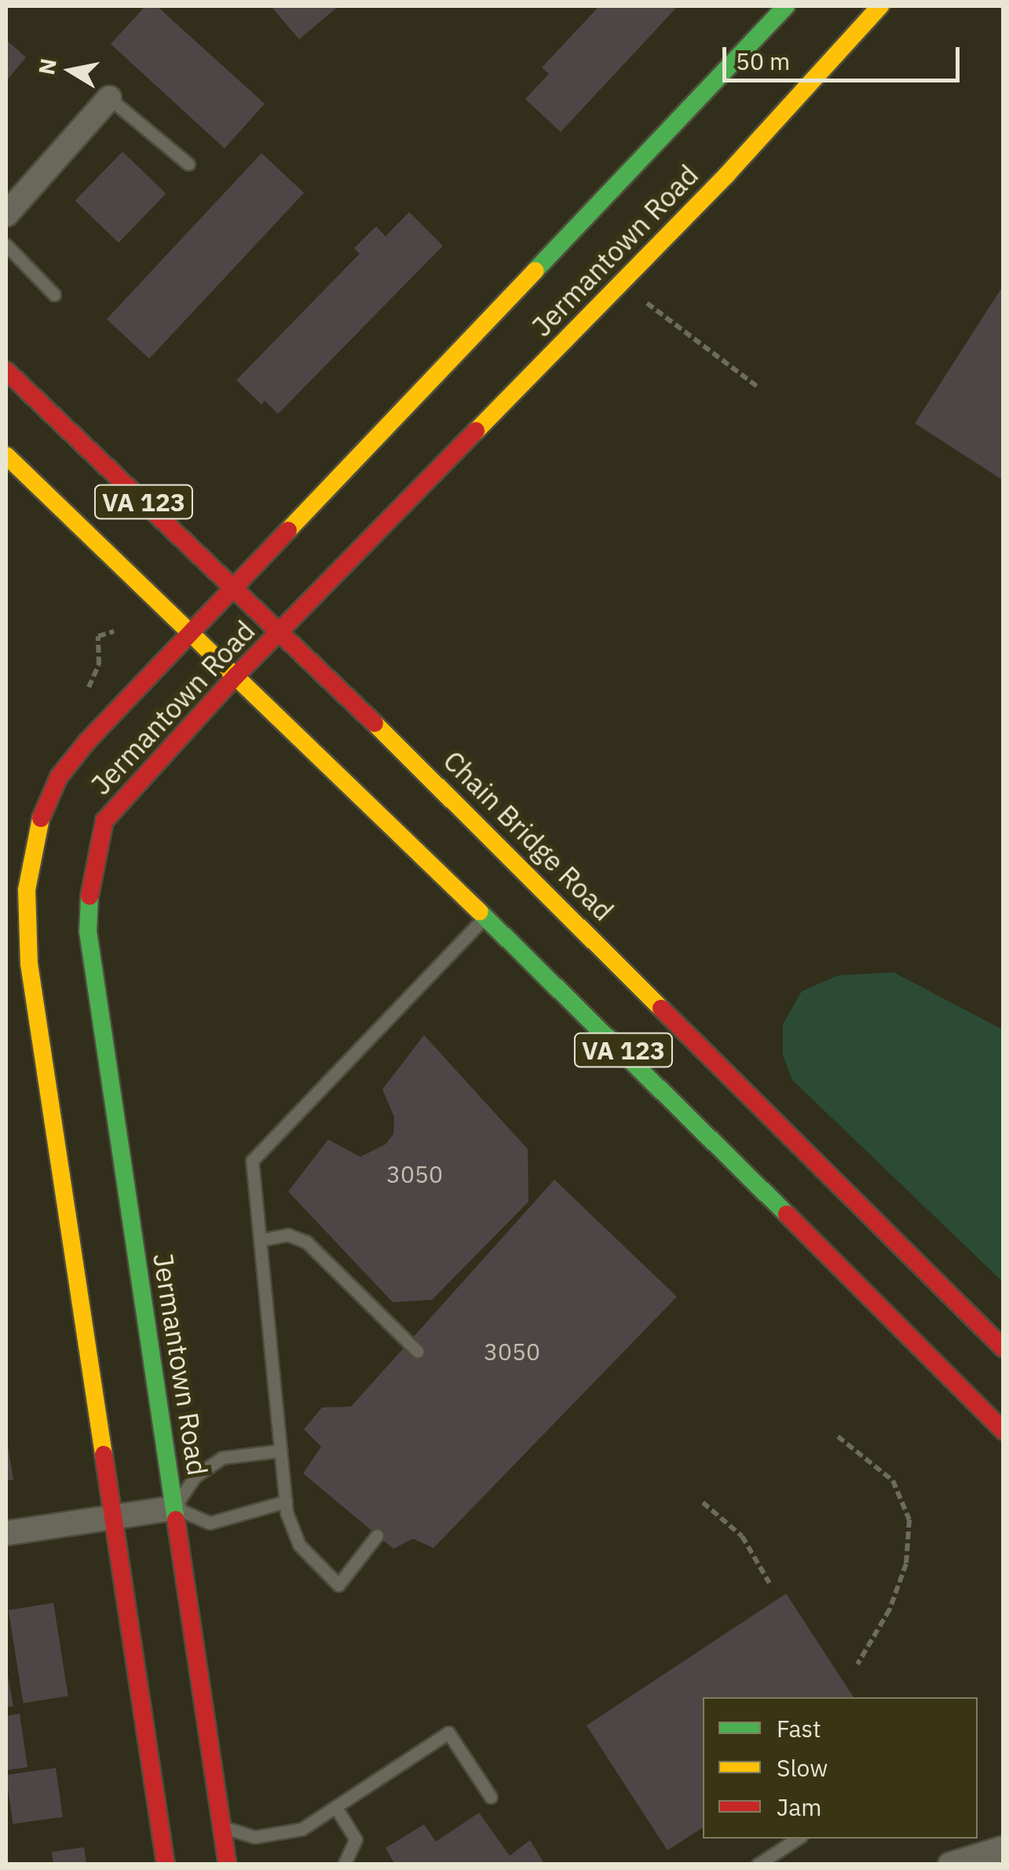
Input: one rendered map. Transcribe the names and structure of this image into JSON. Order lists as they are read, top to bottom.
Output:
{
  "streets": {
    "main road": ["Jermantown Road", "VA 123", "Chain Bridge Road"]
  },
  "crossings": [
    ["Jermantown Road", "VA 123"],
    ["Jermantown Road", "Chain Bridge Road"]
  ],
  "house_numbers": ["3050", "3050"],
  "legend": ["Fast", "Slow", "Jam"],
  "scale_bar": "50 m",
  "north": "left"
}
